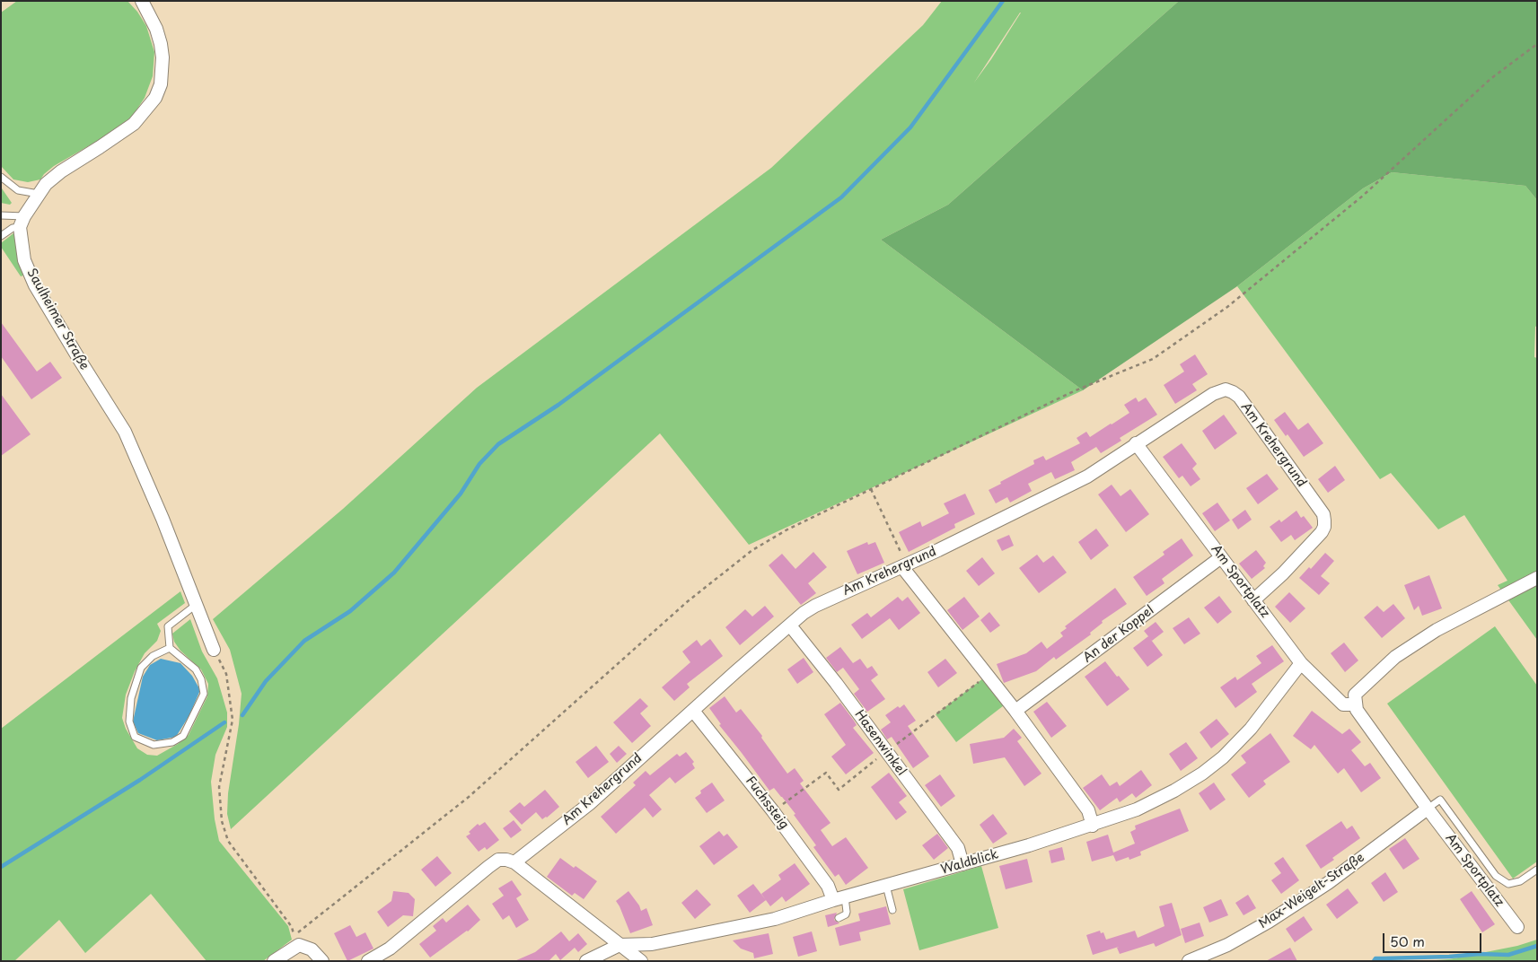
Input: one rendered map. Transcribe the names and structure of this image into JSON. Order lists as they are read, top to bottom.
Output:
{
  "streets": {
    "street": [
      "Saulheimer Straße",
      "Am Krehergrund",
      "Am Sportplatz",
      "An der Koppel",
      "Hasenwinkel",
      "Fuchssteig",
      "Waldblick",
      "Max-Weigelt-Straße"
    ]
  },
  "crossings": [
    ["Am Krehergrund", "Am Sportplatz"],
    ["Am Krehergrund", "Hasenwinkel"],
    ["Am Krehergrund", "Fuchssteig"],
    ["Am Sportplatz", "An der Koppel"],
    ["Am Sportplatz", "Waldblick"],
    ["Am Sportplatz", "Max-Weigelt-Straße"],
    ["Hasenwinkel", "Waldblick"],
    ["Fuchssteig", "Waldblick"]
  ],
  "scale_bar": "50 m"
}
